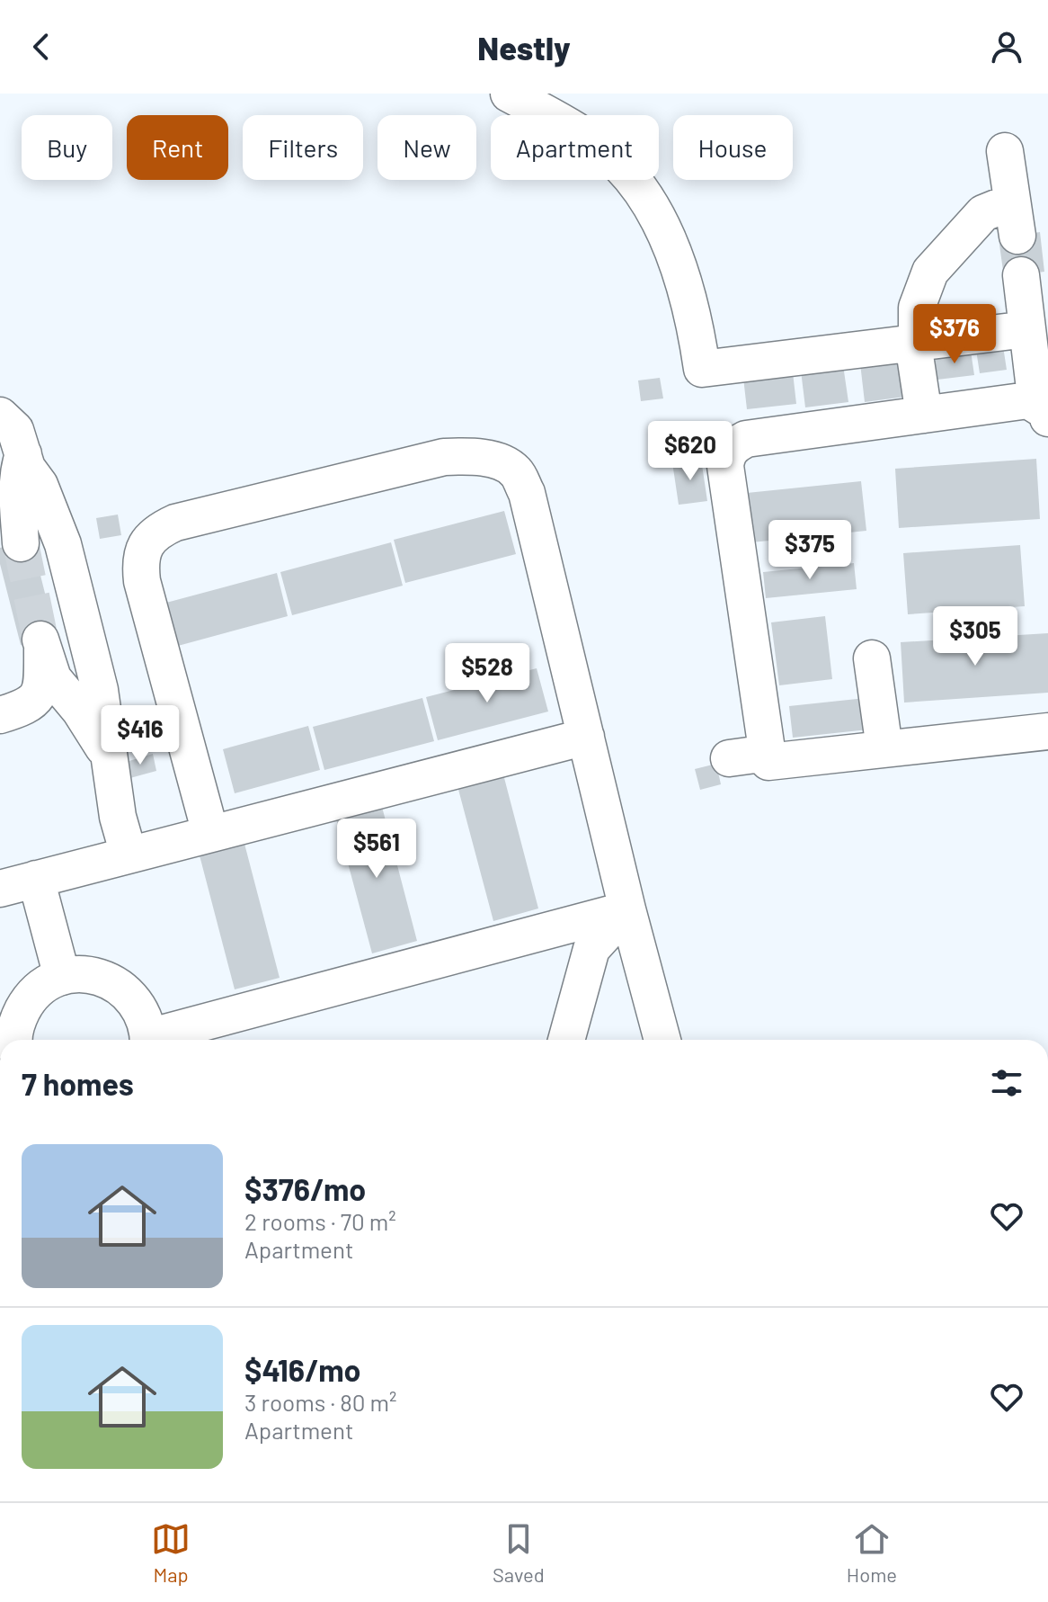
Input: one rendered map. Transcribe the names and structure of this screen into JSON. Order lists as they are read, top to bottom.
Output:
{
  "page": {
    "header": "Nestly",
    "chip": [
      "Buy",
      "Rent",
      "Filters",
      "New",
      "Apartment",
      "House"
    ],
    "price": [
      "$376",
      "$620",
      "$375",
      "$305",
      "$528",
      "$416",
      "$561"
    ],
    "heading": "7 homes",
    "list": [
      {
        "name": "$376/mo",
        "note": "2 rooms · 70 m² · Apartment"
      },
      {
        "name": "$416/mo",
        "note": "3 rooms · 80 m² · Apartment"
      }
    ],
    "tabs": ["Map", "Saved", "Home"]
  }
}
